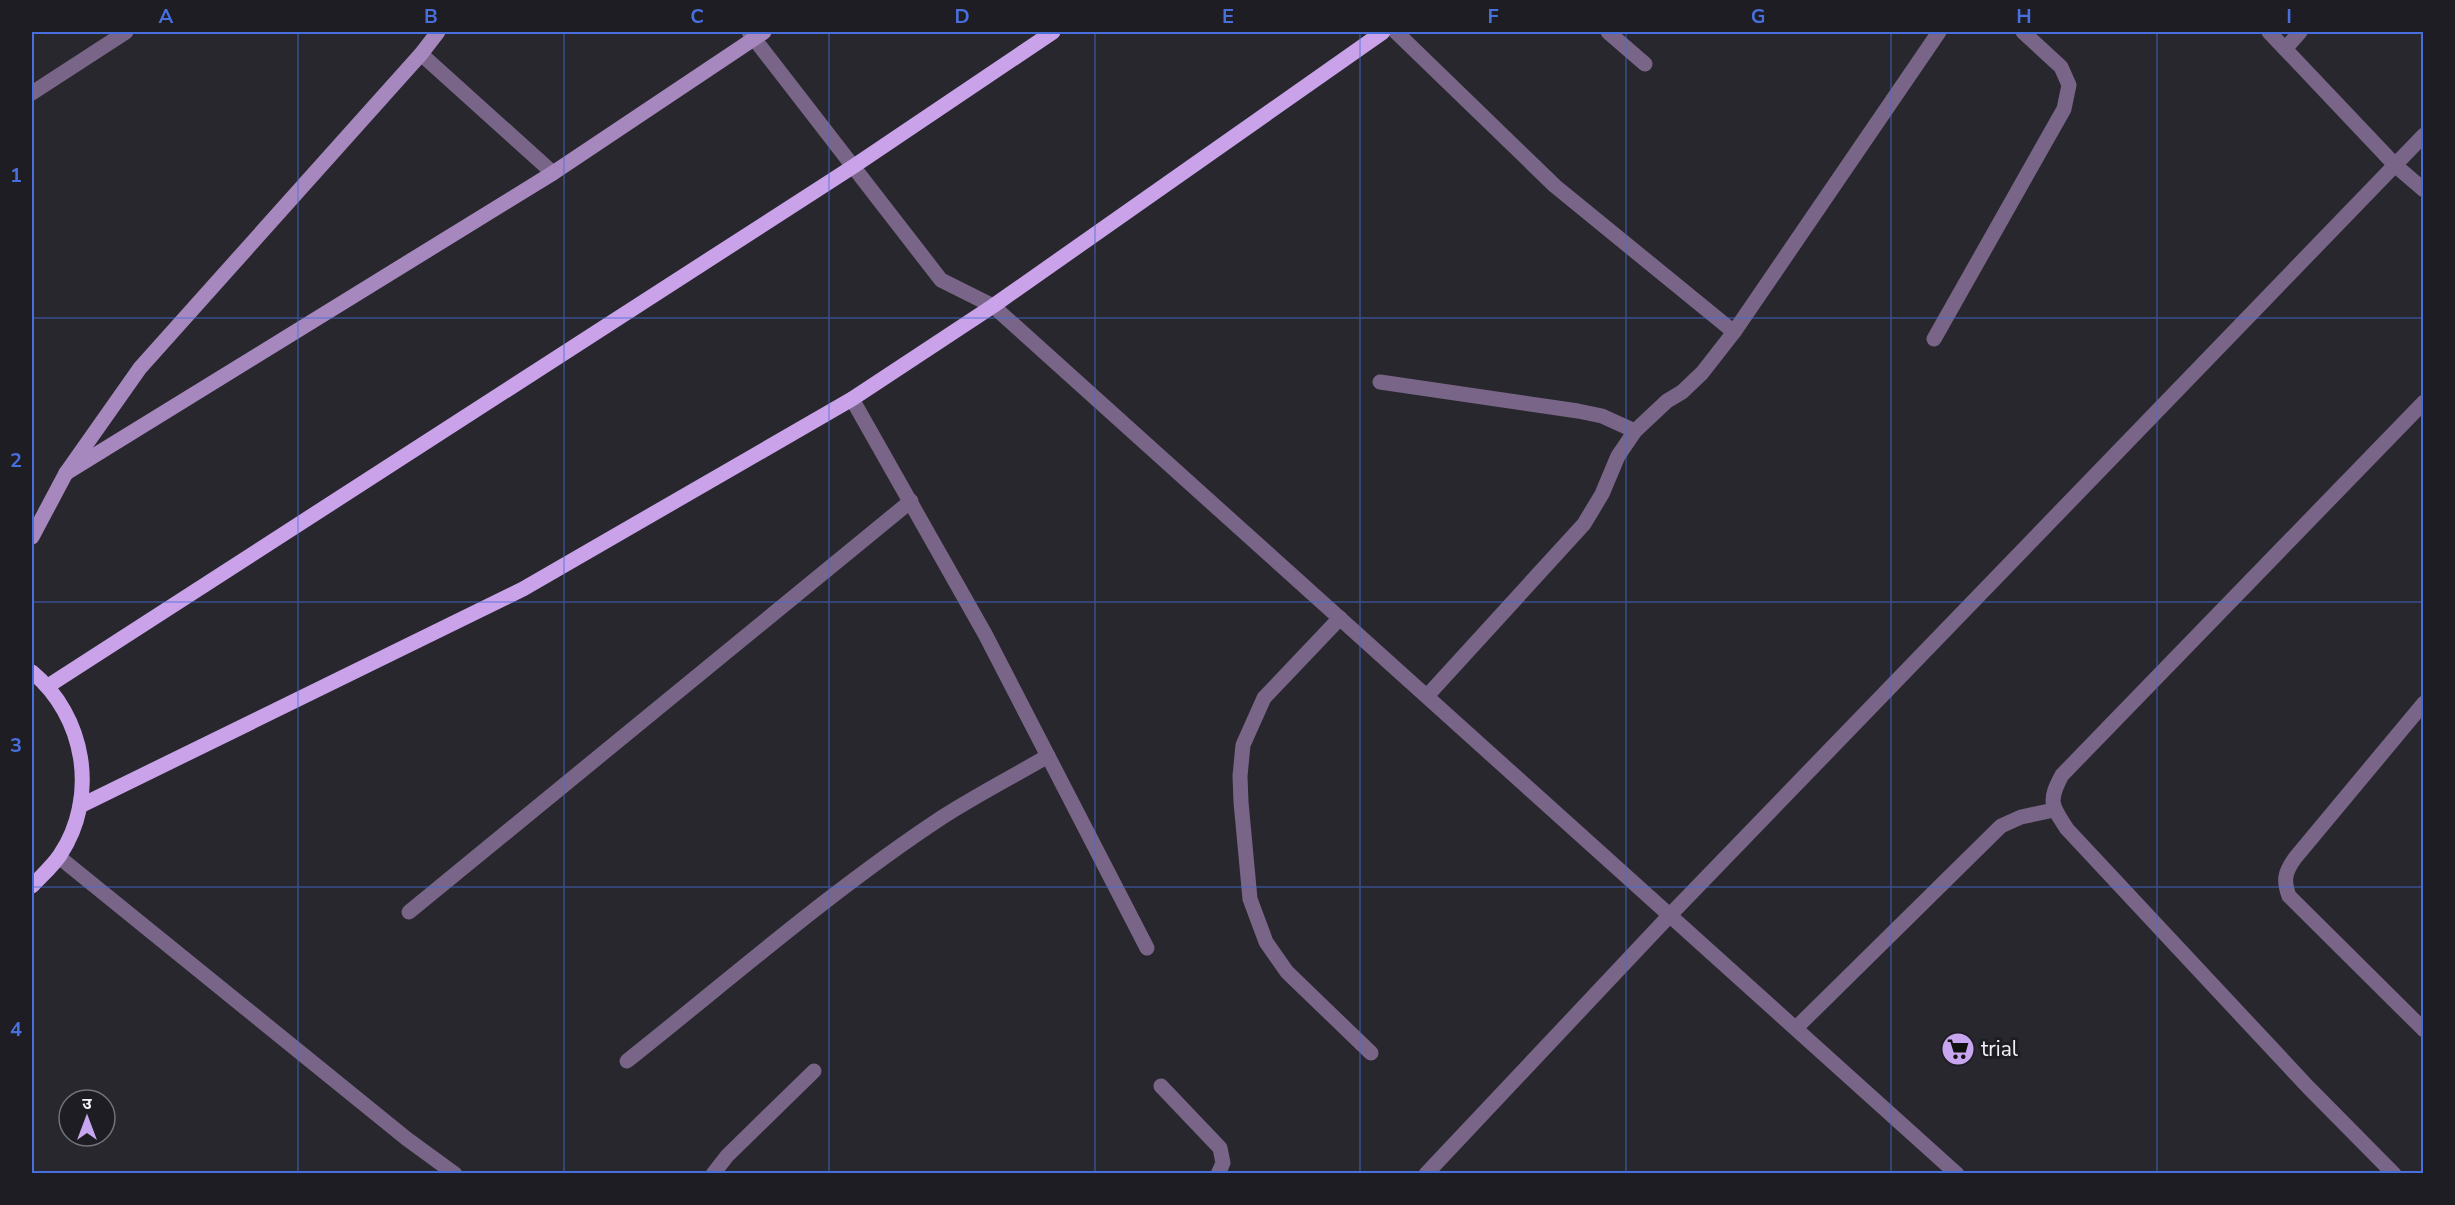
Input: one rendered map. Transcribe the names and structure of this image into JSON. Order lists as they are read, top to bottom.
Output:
{
  "places": {
    "supermarket": ["trial"]
  },
  "north": "top",
  "grid": {
    "columns": [
      "A",
      "B",
      "C",
      "D",
      "E",
      "F",
      "G",
      "H",
      "I"
    ],
    "rows": [
      "1",
      "2",
      "3",
      "4"
    ]
  }
}
